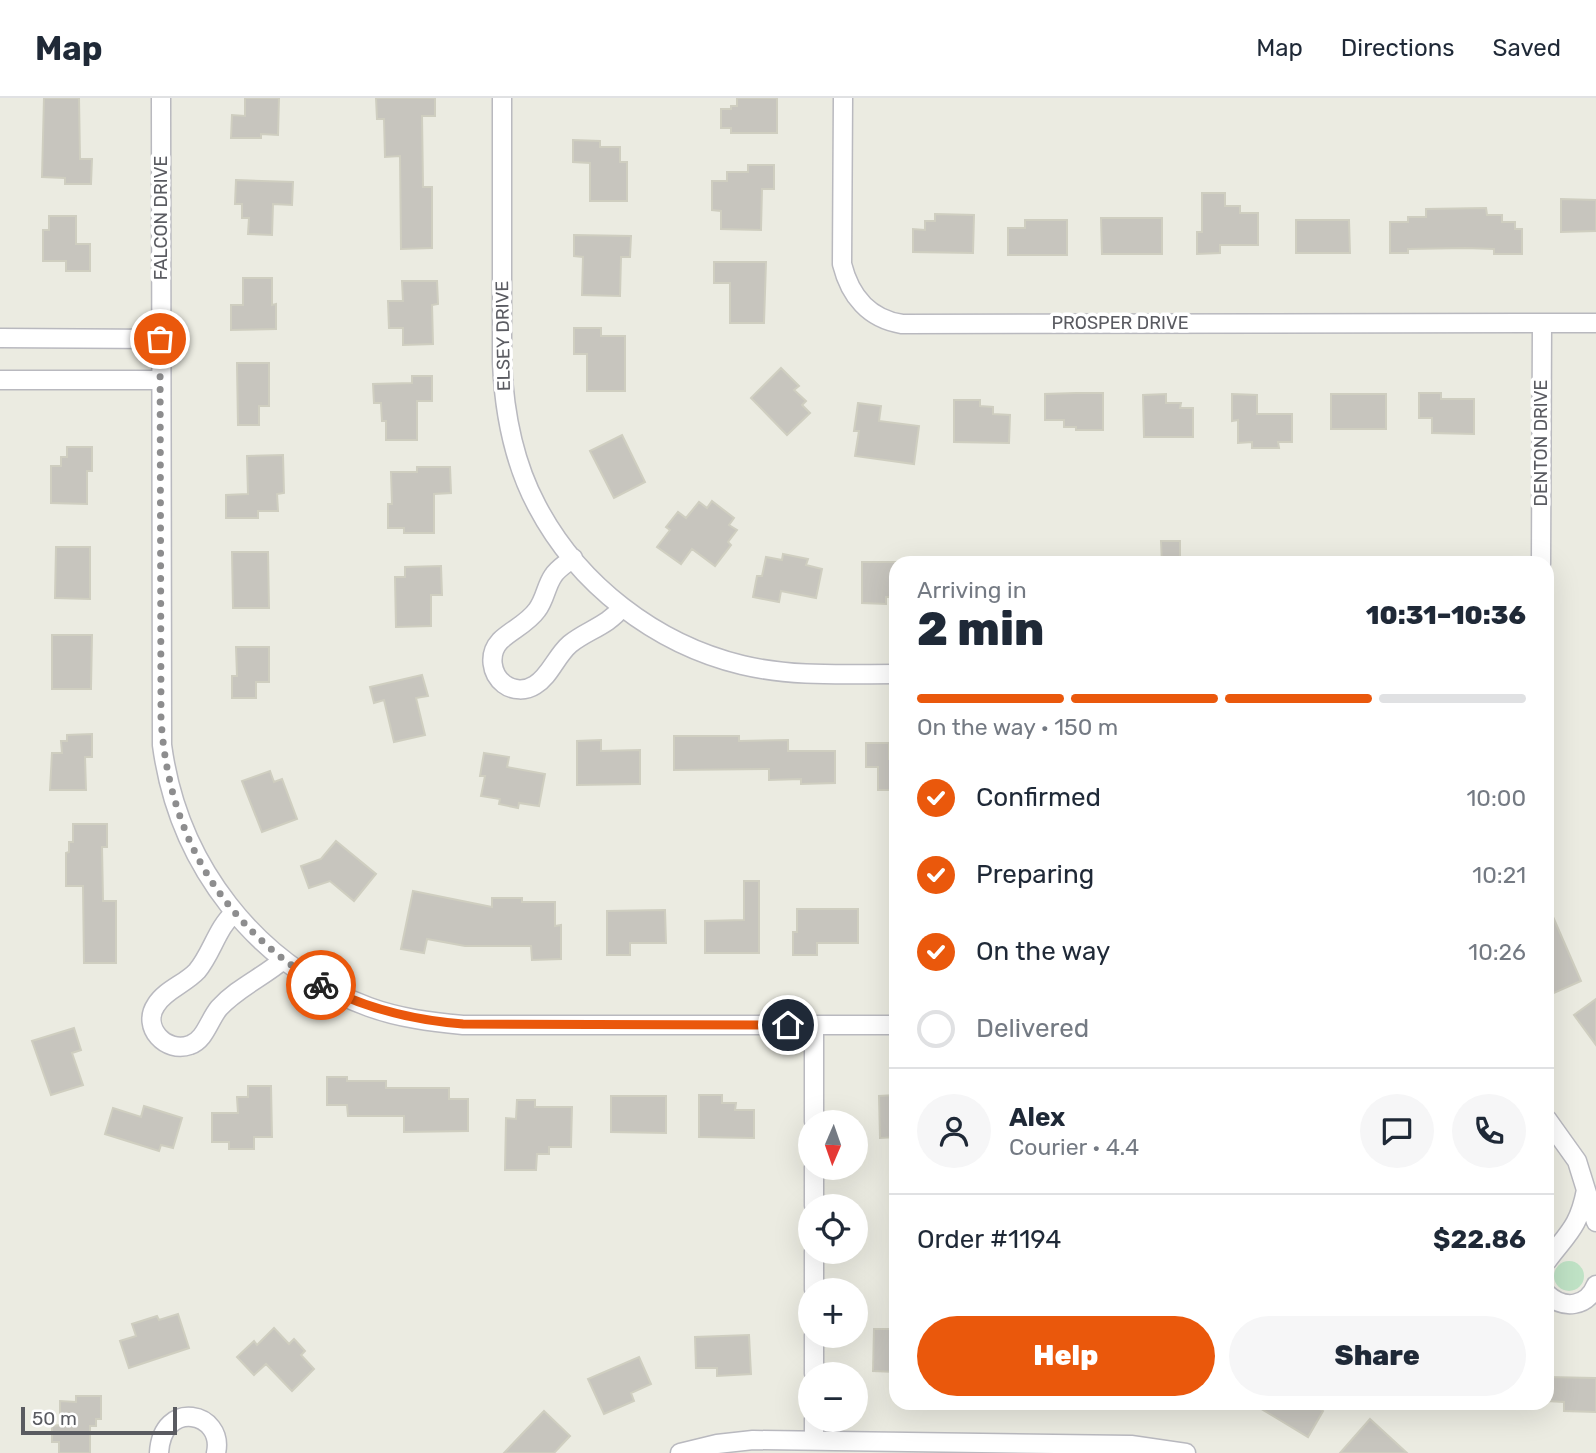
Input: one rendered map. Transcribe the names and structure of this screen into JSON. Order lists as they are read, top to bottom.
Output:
{
  "streets": {
    "street": [
      "FALCON DRIVE",
      "PROSPER DRIVE",
      "ELSEY DRIVE",
      "DENTON DRIVE"
    ]
  },
  "crossings": [
    ["PROSPER DRIVE", "DENTON DRIVE"]
  ],
  "scale_bar": "50 m",
  "north": "bottom",
  "page": {
    "header": "Map",
    "nav": ["Map", "Directions", "Saved"],
    "heading": ["2 min", "Arriving in", "10:31–10:36"],
    "panel": [
      "Alex",
      "Courier · 4.4",
      "Order #1194",
      "$22.86"
    ],
    "bar": "On the way · 150 m",
    "list": [
      ["Confirmed", "10:00"],
      ["Preparing", "10:21"],
      ["On the way", "10:26"],
      "Delivered"
    ],
    "map_buttons": ["+", "−"],
    "buttons": ["Help", "Share"],
    "scale": "50 m"
  }
}
